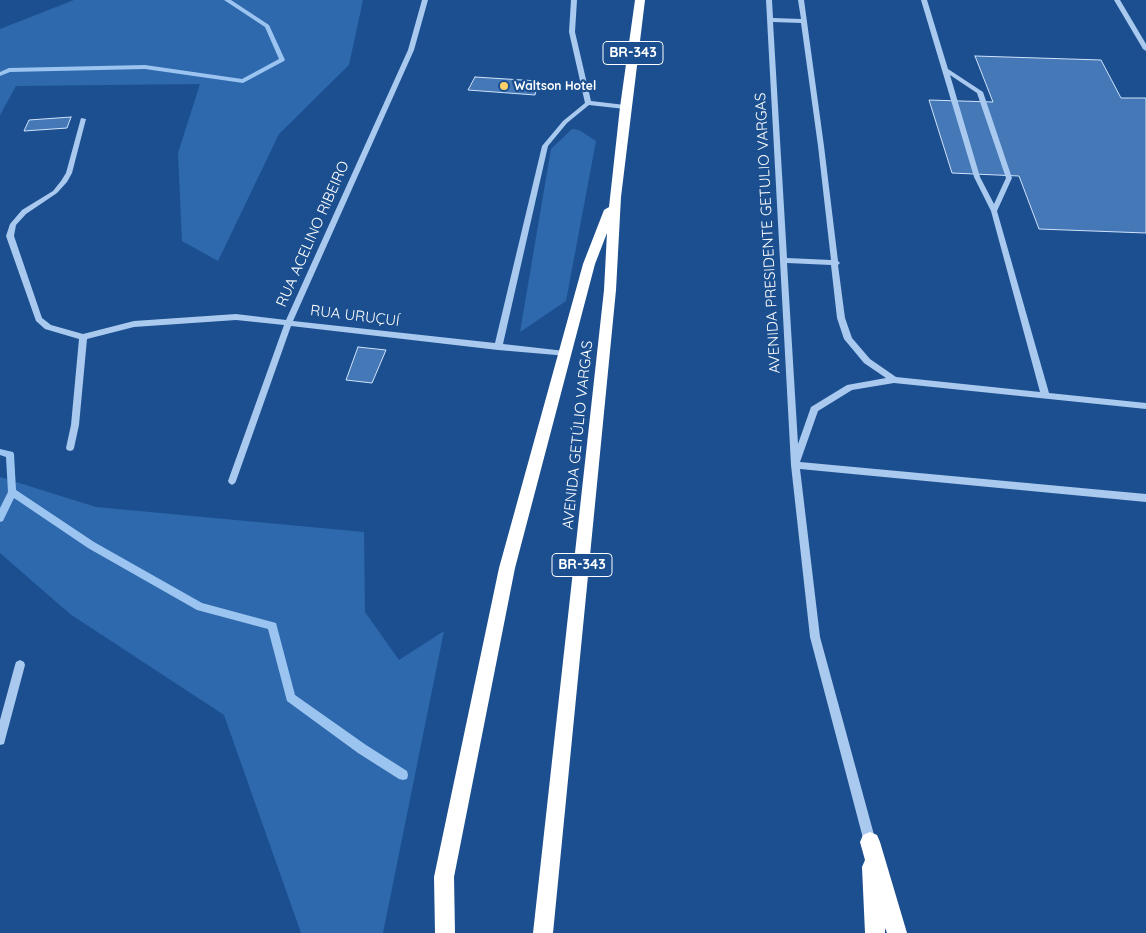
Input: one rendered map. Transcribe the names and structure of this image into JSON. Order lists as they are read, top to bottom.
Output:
{
  "streets": {
    "highway": ["BR-343", "AVENIDA GETÚLIO VARGAS"],
    "street": ["AVENIDA PRESIDENTE GETULIO VARGAS", "RUA ACELINO RIBEIRO", "RUA URUÇUÍ"]
  },
  "crossings": [
    ["RUA ACELINO RIBEIRO", "RUA URUÇUÍ"]
  ],
  "places": ["Waltson Hotel"]
}
